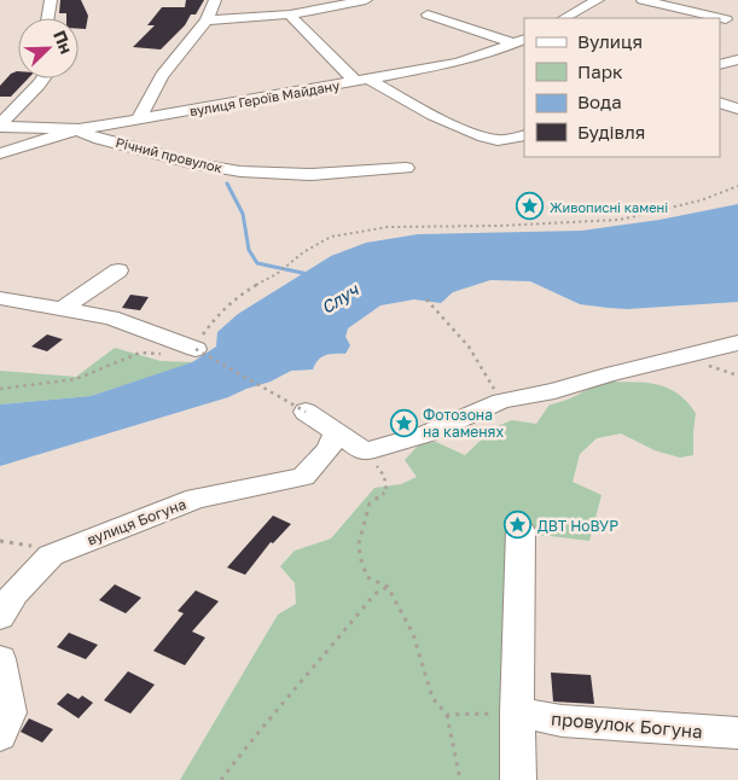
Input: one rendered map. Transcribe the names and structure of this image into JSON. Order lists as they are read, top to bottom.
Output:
{
  "streets": {
    "street": [
      "вулиця Героїв Майдану",
      "Річний провулок",
      "вулиця Богуна",
      "провулок Богуна"
    ]
  },
  "crossings": [
    ["вулиця Героїв Майдану", "Річний провулок"]
  ],
  "water": ["Случ"],
  "places": {
    "place": ["Живописні камені", "Фотозона на каменях", "ДВТ НоВУР"]
  },
  "legend": [
    "Вулиця",
    "Парк",
    "Вода",
    "Будівля"
  ],
  "north": "top right"
}
